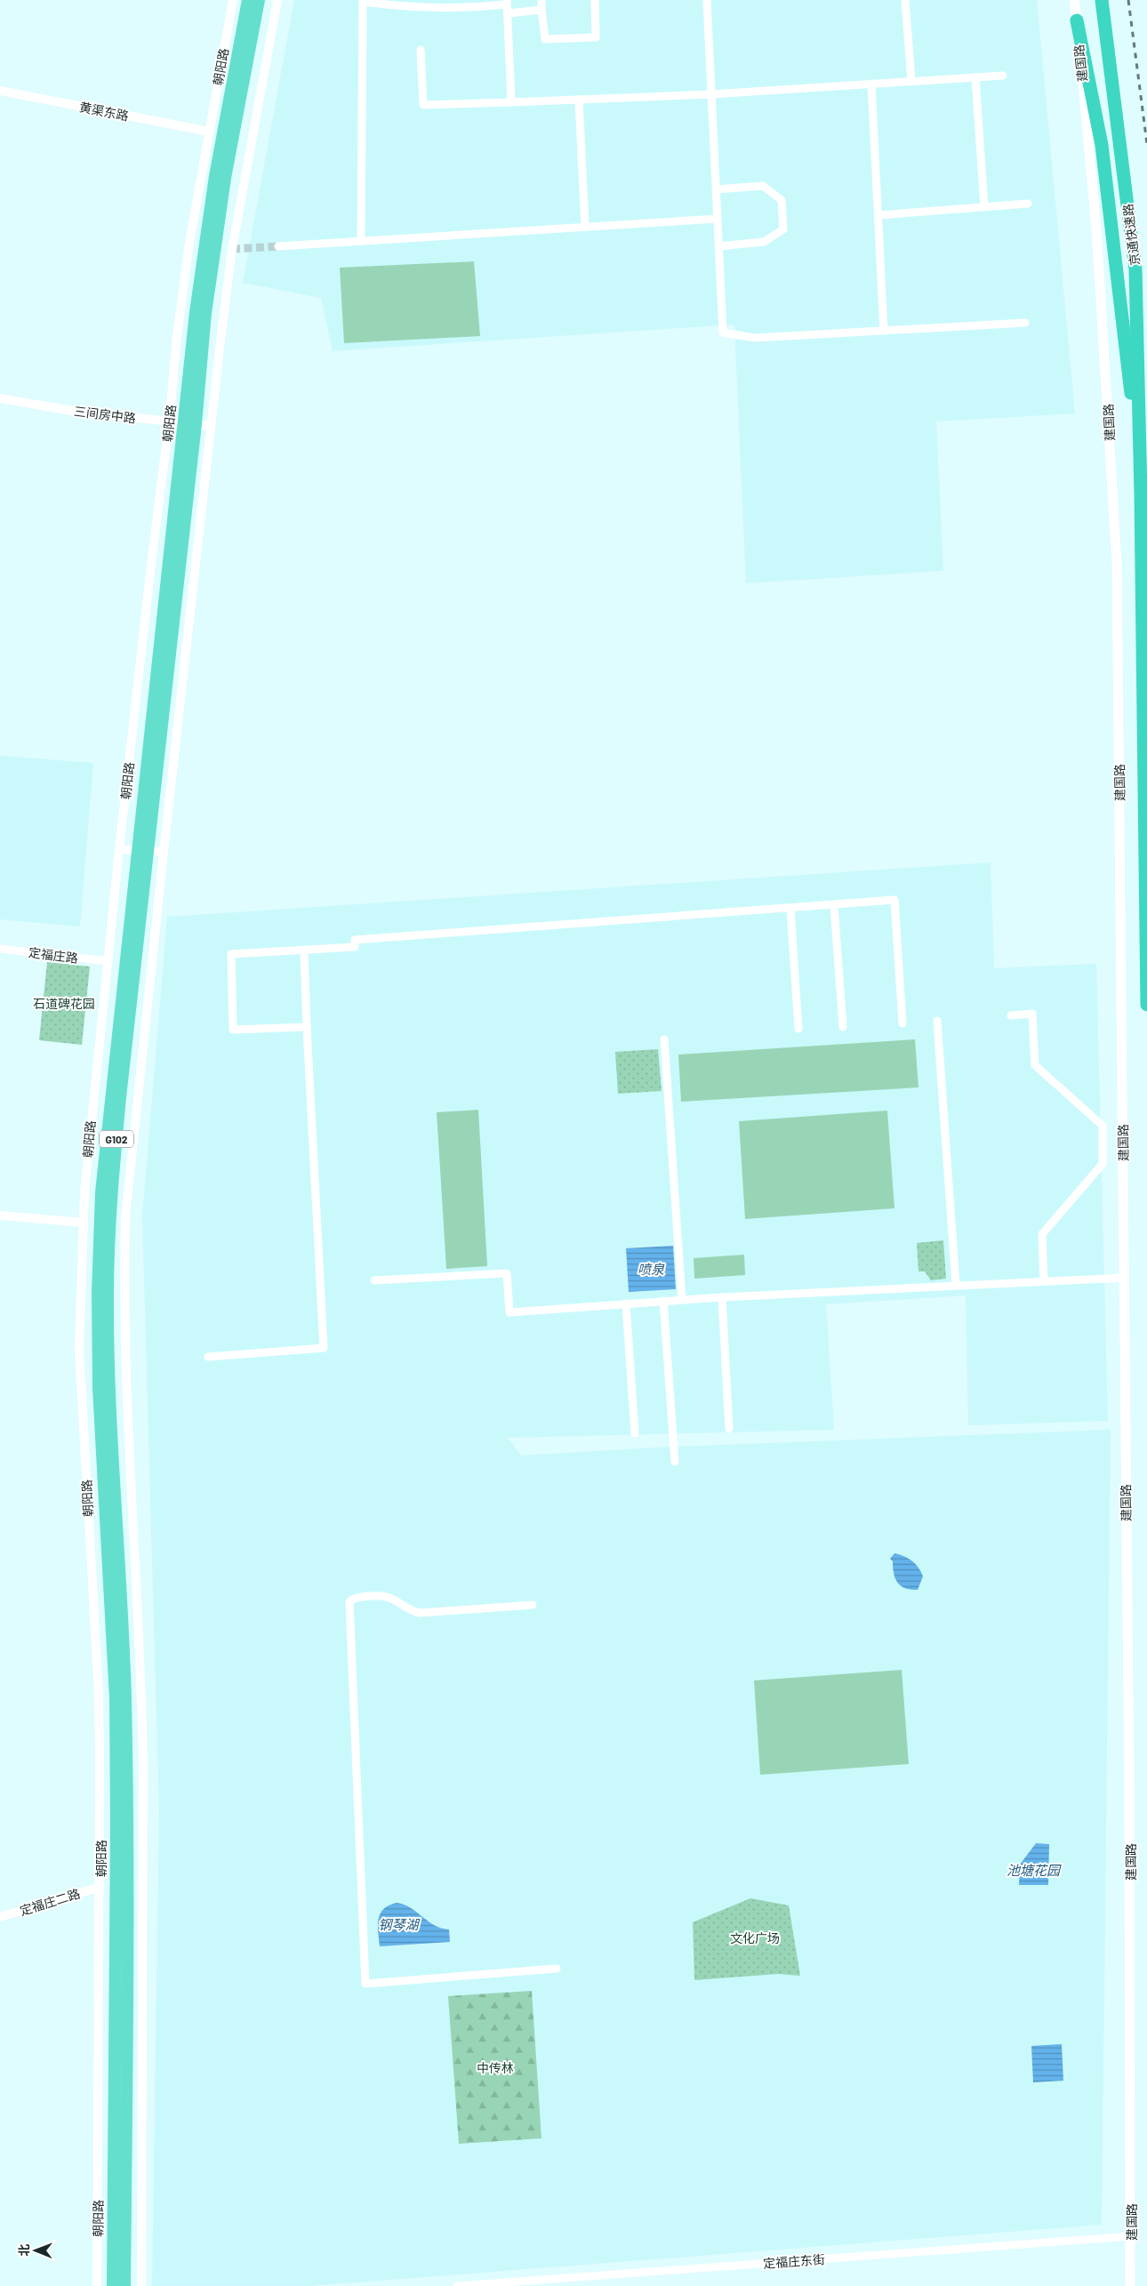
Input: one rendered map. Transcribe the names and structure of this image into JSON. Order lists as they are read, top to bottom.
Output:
{
  "streets": {
    "highway": ["朝阳路", "京通快速路", "G102"],
    "main road": ["建国路"],
    "street": [
      "黄渠东路",
      "三间房中路",
      "定福庄路",
      "定福庄二路",
      "定福庄东街"
    ]
  },
  "crossings": [
    ["建国路", "定福庄东街"],
    ["朝阳路", "黄渠东路"],
    ["朝阳路", "三间房中路"],
    ["朝阳路", "定福庄路"],
    ["朝阳路", "定福庄二路"]
  ],
  "water": ["喷泉", "池塘花园", "钢琴湖"],
  "parks": ["石道碑花园", "文化广场", "中传林"],
  "north": "left"
}
